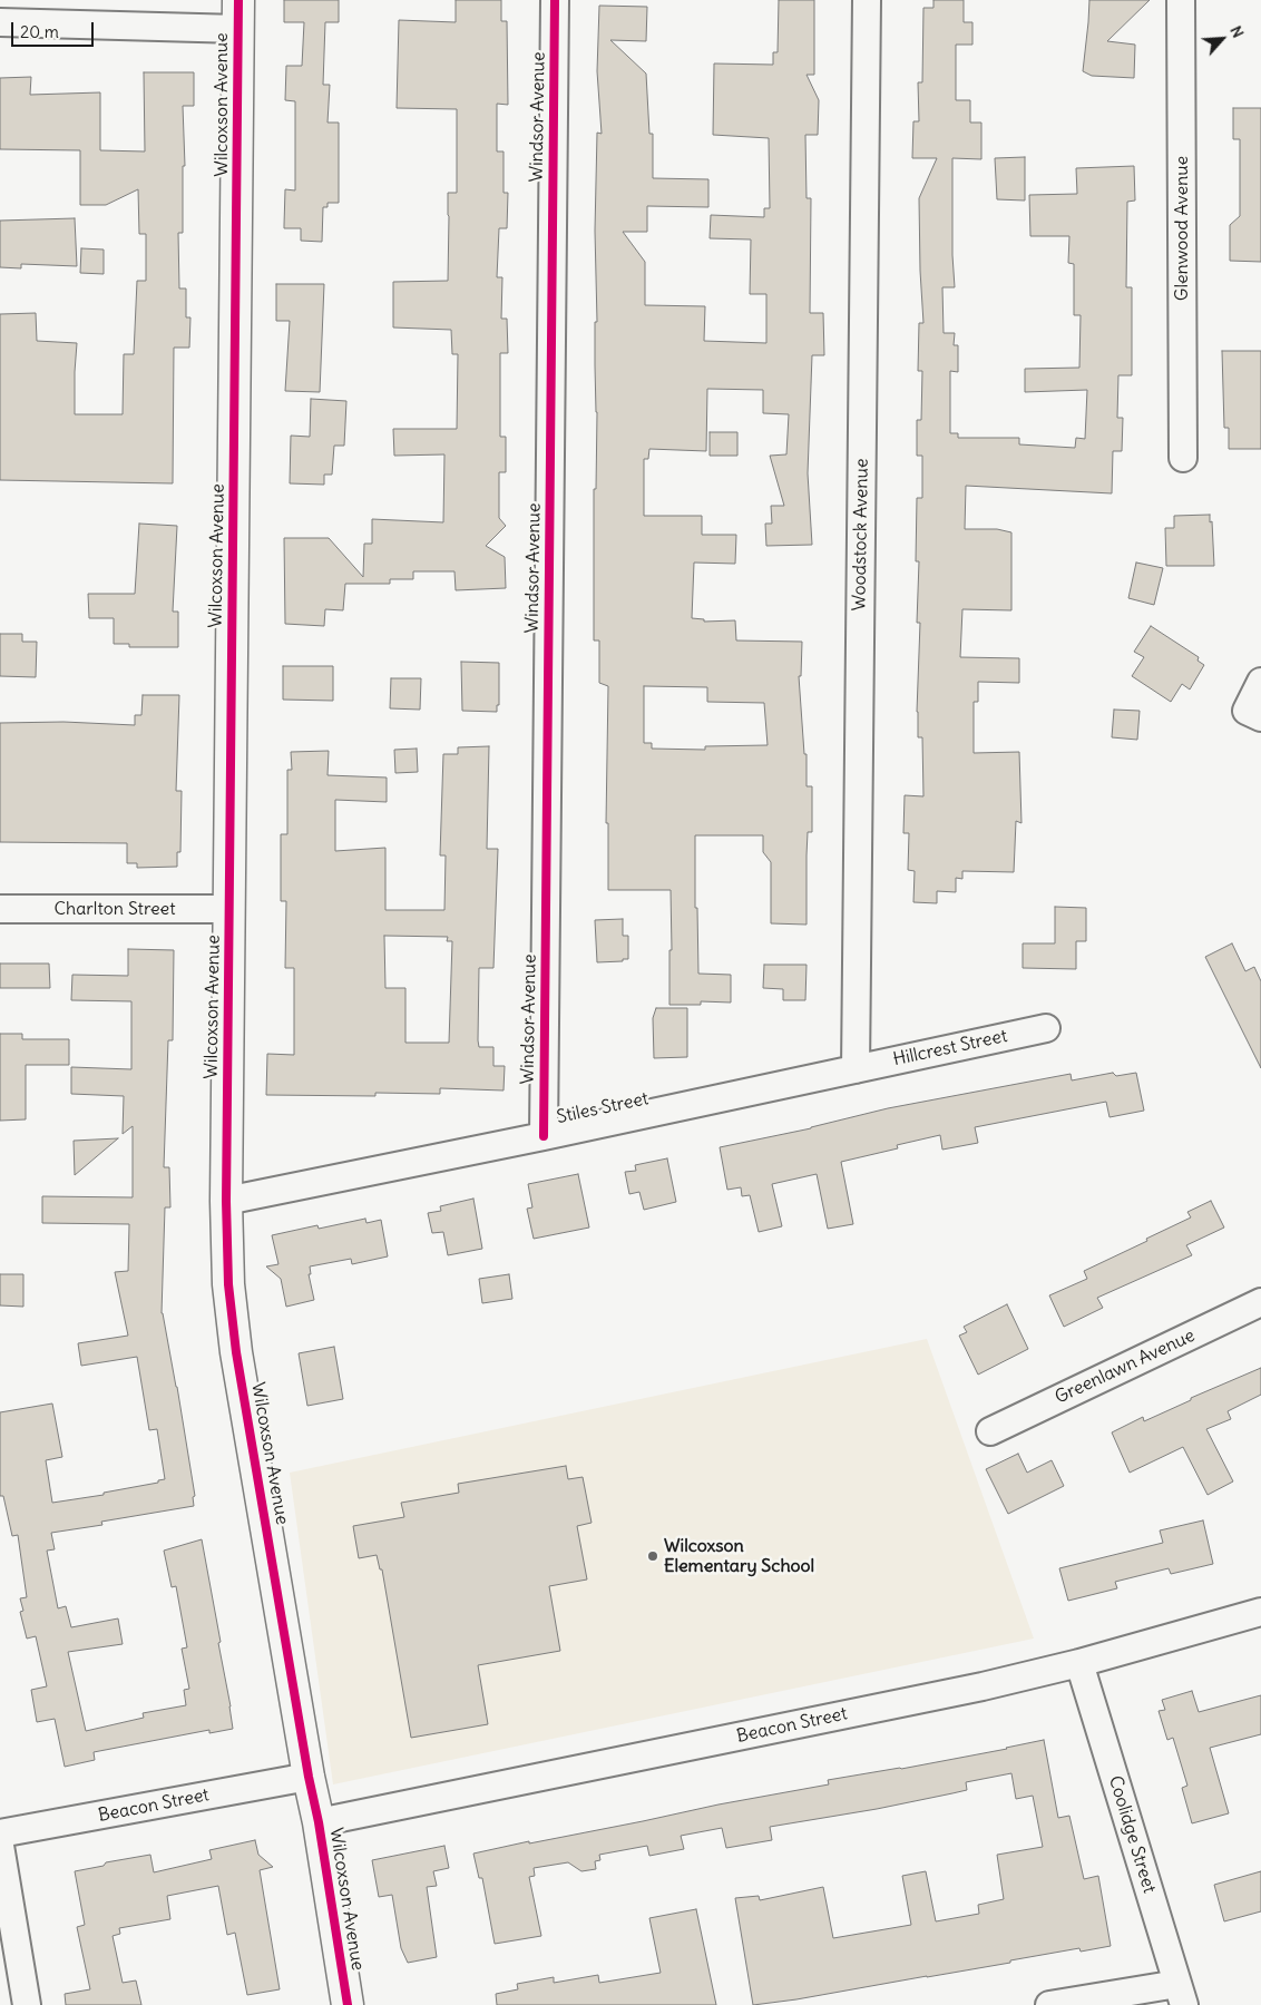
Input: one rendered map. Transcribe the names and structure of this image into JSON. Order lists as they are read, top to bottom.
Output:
{
  "streets": {
    "street": [
      "Wilcoxson Avenue",
      "Windsor Avenue",
      "Glenwood Avenue",
      "Woodstock Avenue",
      "Charlton Street",
      "Hillcrest Street",
      "Stiles Street",
      "Greenlawn Avenue",
      "Beacon Street",
      "Coolidge Street"
    ]
  },
  "crossings": [
    ["Wilcoxson Avenue", "Charlton Street"],
    ["Wilcoxson Avenue", "Stiles Street"],
    ["Wilcoxson Avenue", "Beacon Street"],
    ["Windsor Avenue", "Stiles Street"],
    ["Woodstock Avenue", "Hillcrest Street"],
    ["Woodstock Avenue", "Stiles Street"],
    ["Hillcrest Street", "Stiles Street"],
    ["Beacon Street", "Coolidge Street"]
  ],
  "places": ["Wilcoxson Elementary School"],
  "scale_bar": "20 m",
  "north": "top right"
}
